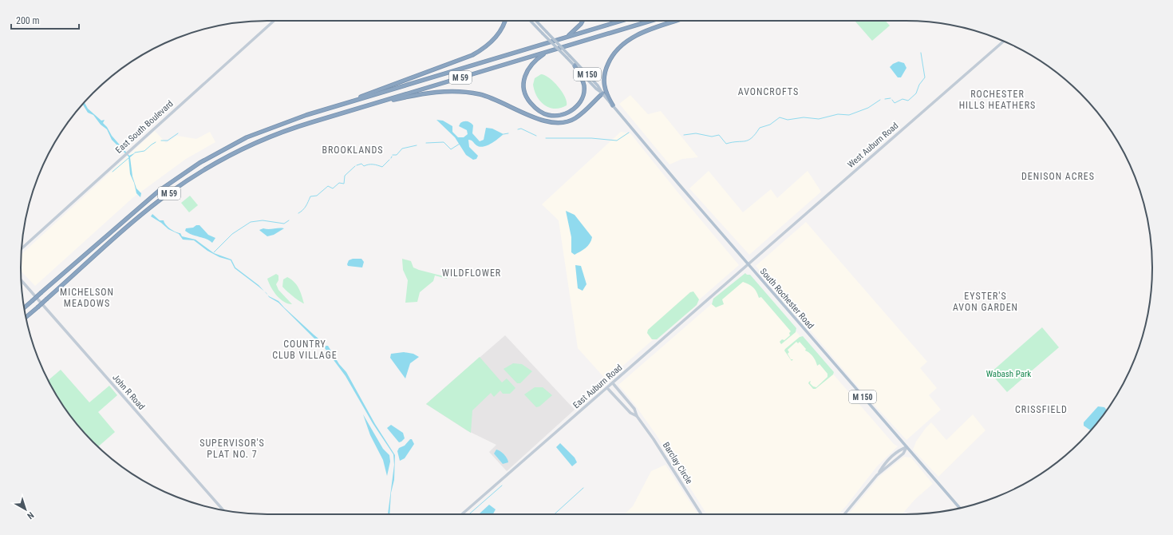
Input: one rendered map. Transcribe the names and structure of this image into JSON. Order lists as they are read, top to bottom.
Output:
{
  "streets": {
    "highway": ["M 59"],
    "main road": [
      "M 150",
      "East South Boulevard",
      "West Auburn Road",
      "South Rochester Road",
      "East Auburn Road",
      "John R Road",
      "Barclay Circle"
    ]
  },
  "crossings": [
    ["West Auburn Road", "South Rochester Road"],
    ["West Auburn Road", "East Auburn Road"],
    ["South Rochester Road", "East Auburn Road"],
    ["East Auburn Road", "Barclay Circle"]
  ],
  "districts": [
    "AVONCROFTS",
    "ROCHESTER HILLS HEATHERS",
    "BROOKLANDS",
    "DENISON ACRES",
    "WILDFLOWER",
    "MICHELSON MEADOWS",
    "EYSTER'S AVON GARDEN",
    "COUNTRY CLUB VILLAGE",
    "CRISSFIELD",
    "SUPERVISOR'S PLAT NO. 7"
  ],
  "parks": ["Wabash Park"],
  "scale_bar": "200 m",
  "north": "bottom right"
}
